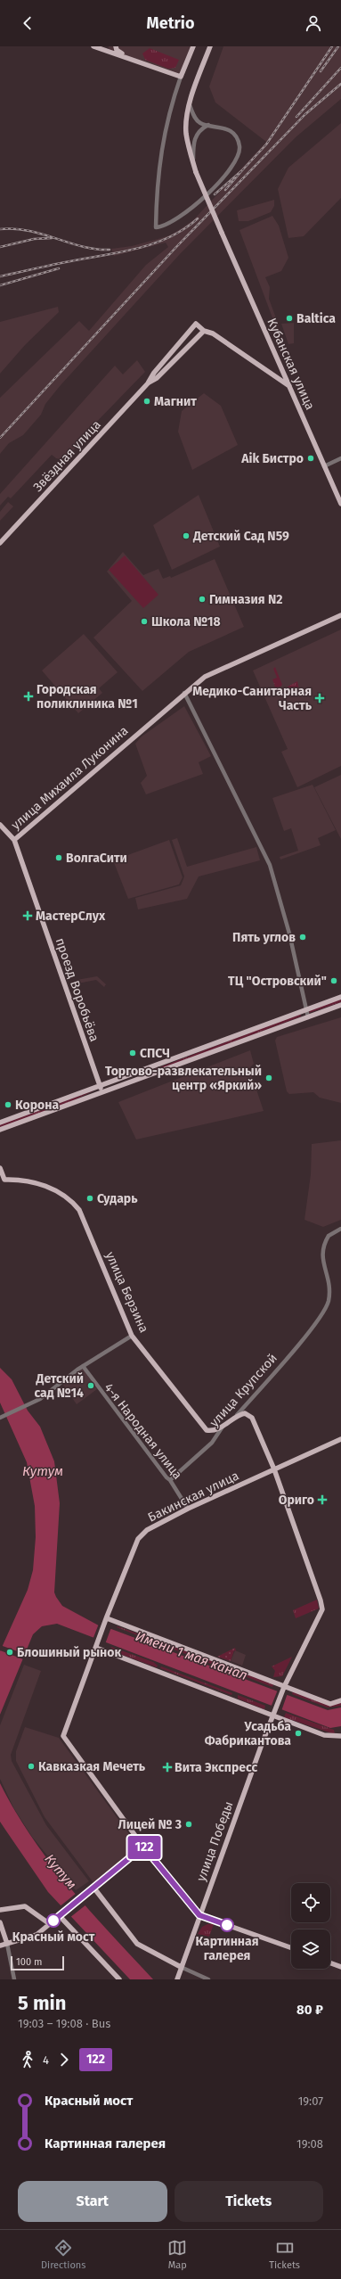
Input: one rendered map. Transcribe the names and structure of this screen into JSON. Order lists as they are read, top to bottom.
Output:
{
  "streets": {
    "main road": [
      "Кубанская улица",
      "Звёздная улица",
      "улица Михаила Луконина",
      "проезд Воробьёва",
      "улица Берзина",
      "улица Крупской",
      "Бакинская улица",
      "улица Победы"
    ],
    "street": ["4-я Народная улица"]
  },
  "crossings": [
    ["улица Михаила Луконина", "проезд Воробьёва"],
    ["улица Берзина", "улица Крупской"],
    ["улица Крупской", "4-я Народная улица"],
    ["4-я Народная улица", "Бакинская улица"],
    ["Бакинская улица", "улица Победы"]
  ],
  "water": ["Кутум", "Имени 1 мая канал"],
  "places": {
    "other": [
      "Baltica",
      "Магнит",
      "Aik Бистро",
      "Детский Сад N59",
      "Гимназия N2",
      "Школа №18",
      "ВолгаСити",
      "Пять углов",
      "ТЦ \"Островский\"",
      "СПСЧ",
      "Торгово-развлекательный центр «Яркий»",
      "Корона",
      "Сударь",
      "Детский сад №14",
      "Блошиный рынок",
      "Усадьба Фабрикантова",
      "Кавказкая Мечеть",
      "Лицей № 3",
      "Красный мост",
      "Картинная галерея"
    ],
    "health": [
      "Городская поликлиника №1",
      "Медико-Санитарная Часть",
      "МастерСлух",
      "Ориго",
      "Вита Экспресс"
    ]
  },
  "lines": ["bus line 122"],
  "scale_bar": "100 m",
  "page": {
    "header": "Metrio",
    "on_map": "122",
    "scale": "100 m",
    "heading": ["5 min", "19:03 – 19:08 · Bus", "80 ₽"],
    "legs": ["4", "122"],
    "list": [
      {
        "name": "Красный мост",
        "value": "19:07"
      },
      {
        "name": "Картинная галерея",
        "value": "19:08"
      }
    ],
    "buttons": ["Start", "Tickets"],
    "tabs": ["Directions", "Map", "Tickets"]
  }
}
